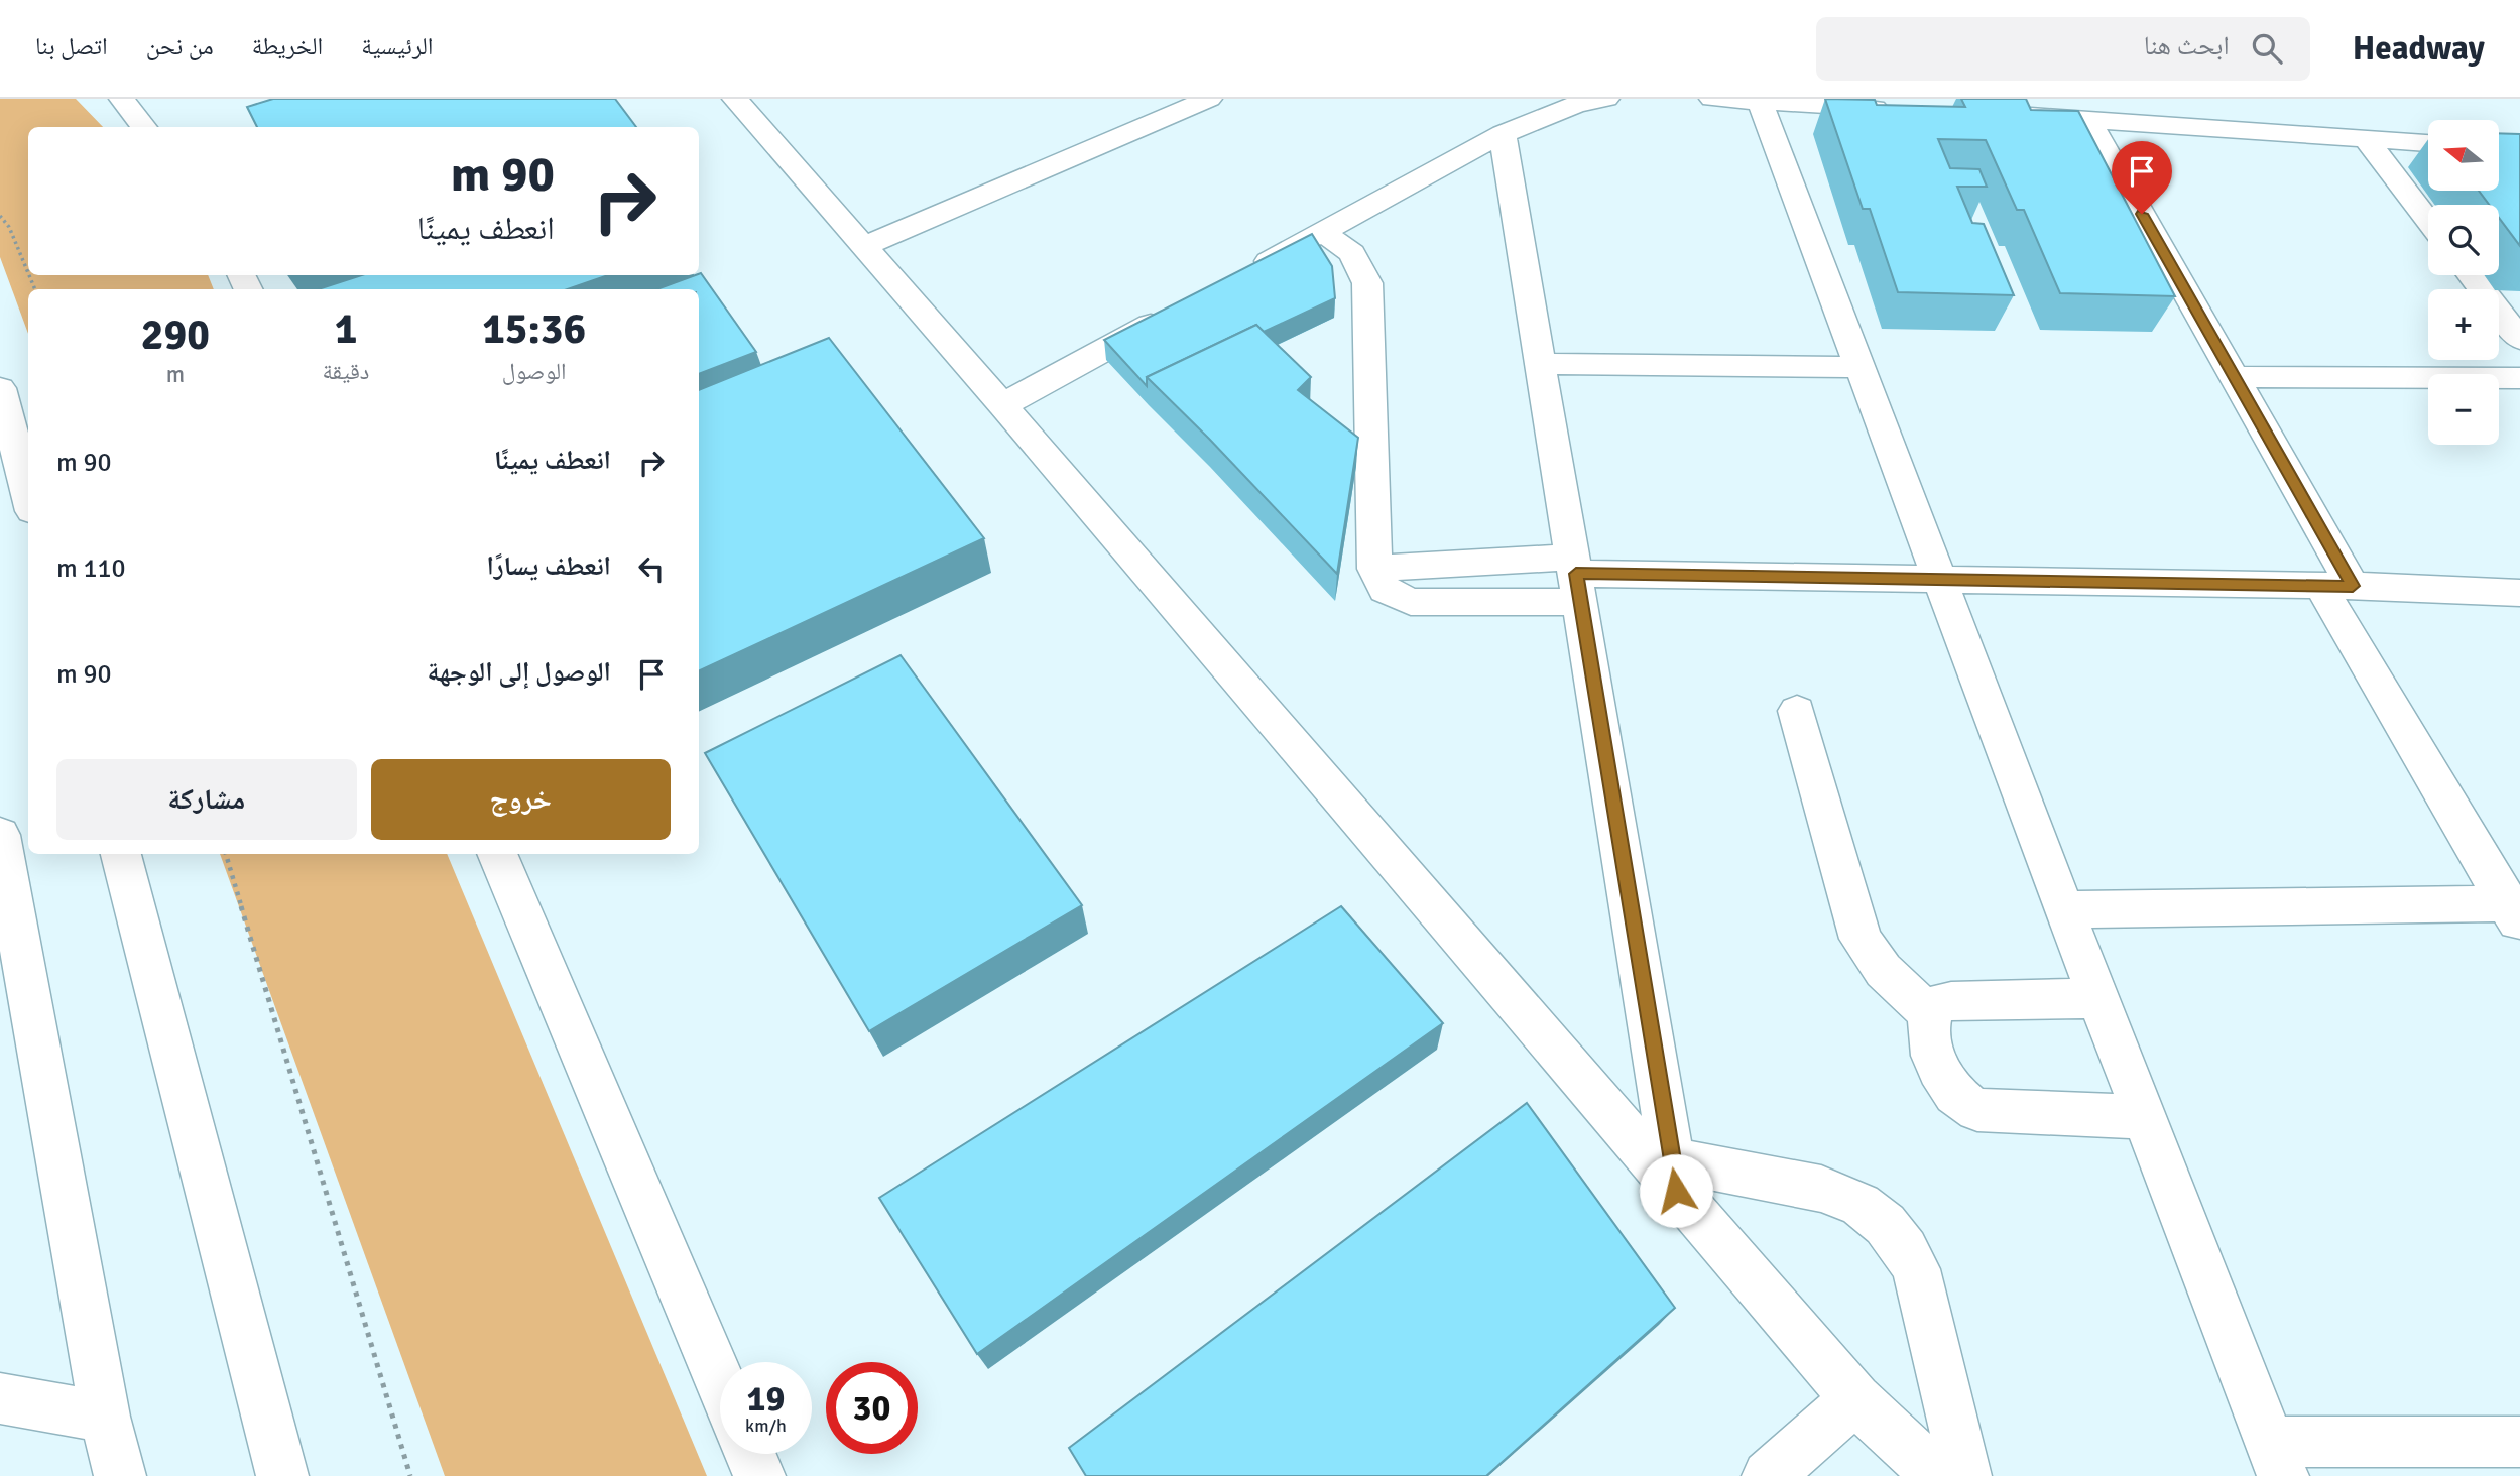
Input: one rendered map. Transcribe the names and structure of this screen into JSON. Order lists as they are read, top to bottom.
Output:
{
  "north": "left",
  "page": {
    "header": "Headway",
    "search": "ابحث هنا",
    "nav": [
      "الرئيسية",
      "الخريطة",
      "من نحن",
      "اتصل بنا"
    ],
    "map_buttons": ["+", "−"],
    "turn": ["90 m", "انعطف يمينًا"],
    "eta": [
      "15:36",
      "الوصول",
      "1",
      "دقيقة",
      "290",
      "m"
    ],
    "list": [
      {
        "name": "انعطف يمينًا",
        "value": "90 m"
      },
      {
        "name": "انعطف يسارًا",
        "value": "110 m"
      },
      {
        "name": "الوصول إلى الوجهة",
        "value": "90 m"
      }
    ],
    "buttons": ["خروج", "مشاركة"],
    "speed": "19 km/h",
    "limit": "30"
  }
}
